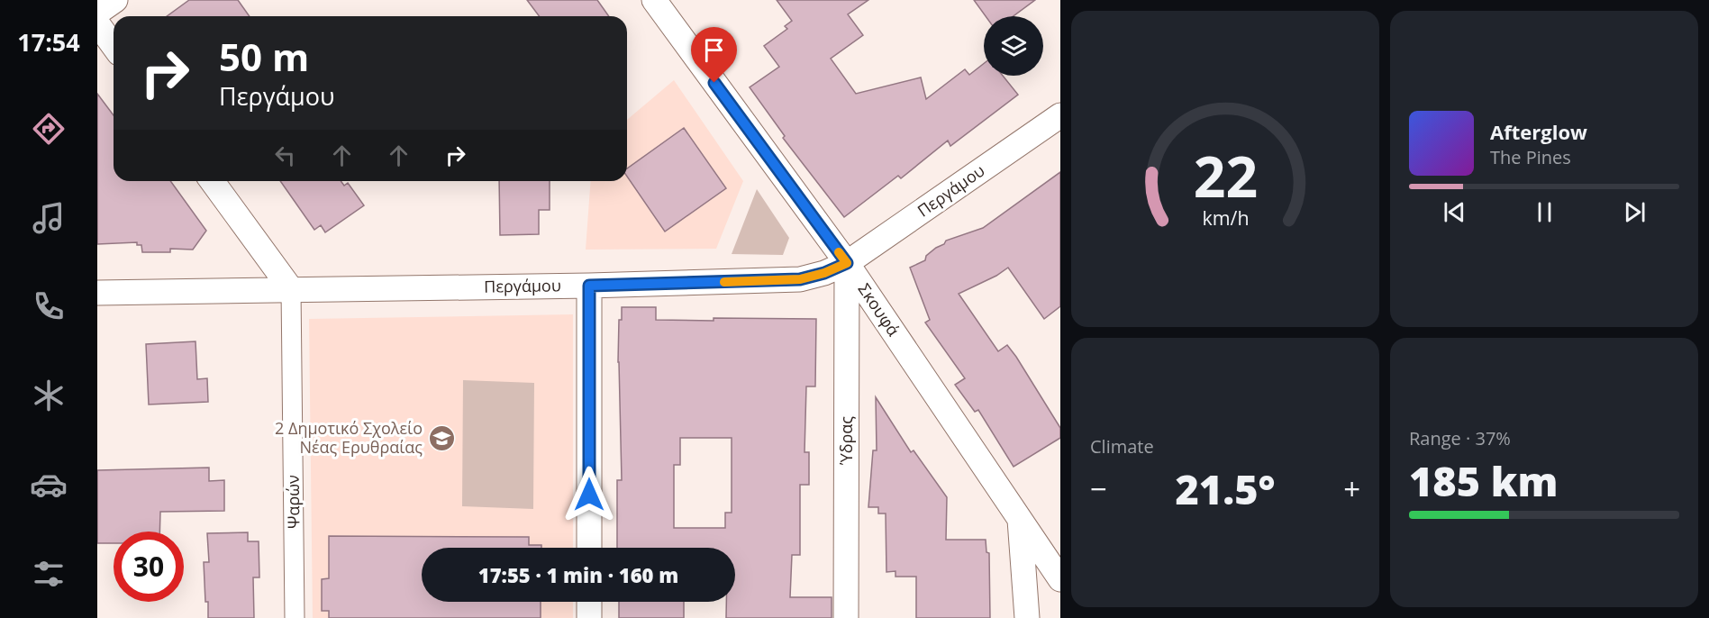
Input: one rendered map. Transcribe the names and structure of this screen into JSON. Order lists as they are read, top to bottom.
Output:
{
  "streets": {
    "street": [
      "Περγάμου",
      "Σκουφά",
      "Ύδρας",
      "Ψαρών"
    ]
  },
  "crossings": [
    ["Περγάμου", "Σκουφά"],
    ["Περγάμου", "Ύδρας"],
    ["Περγάμου", "Ψαρών"],
    ["Σκουφά", "Ύδρας"]
  ],
  "places": {
    "school or university": ["2 Δημοτικό Σχολείο Νέας Ερυθραίας"]
  },
  "page": {
    "tabs": "17:54",
    "turn": ["50 m", "Περγάμου"],
    "song": ["Afterglow", "The Pines"],
    "tile": [
      "Climate",
      ["Range · 37%", "185 km"]
    ],
    "heat": ["−", "21.5°", "+"],
    "limit": "30",
    "trip": "17:55 · 1 min · 160 m",
    "gauge": ["22", "km/h"]
  }
}
